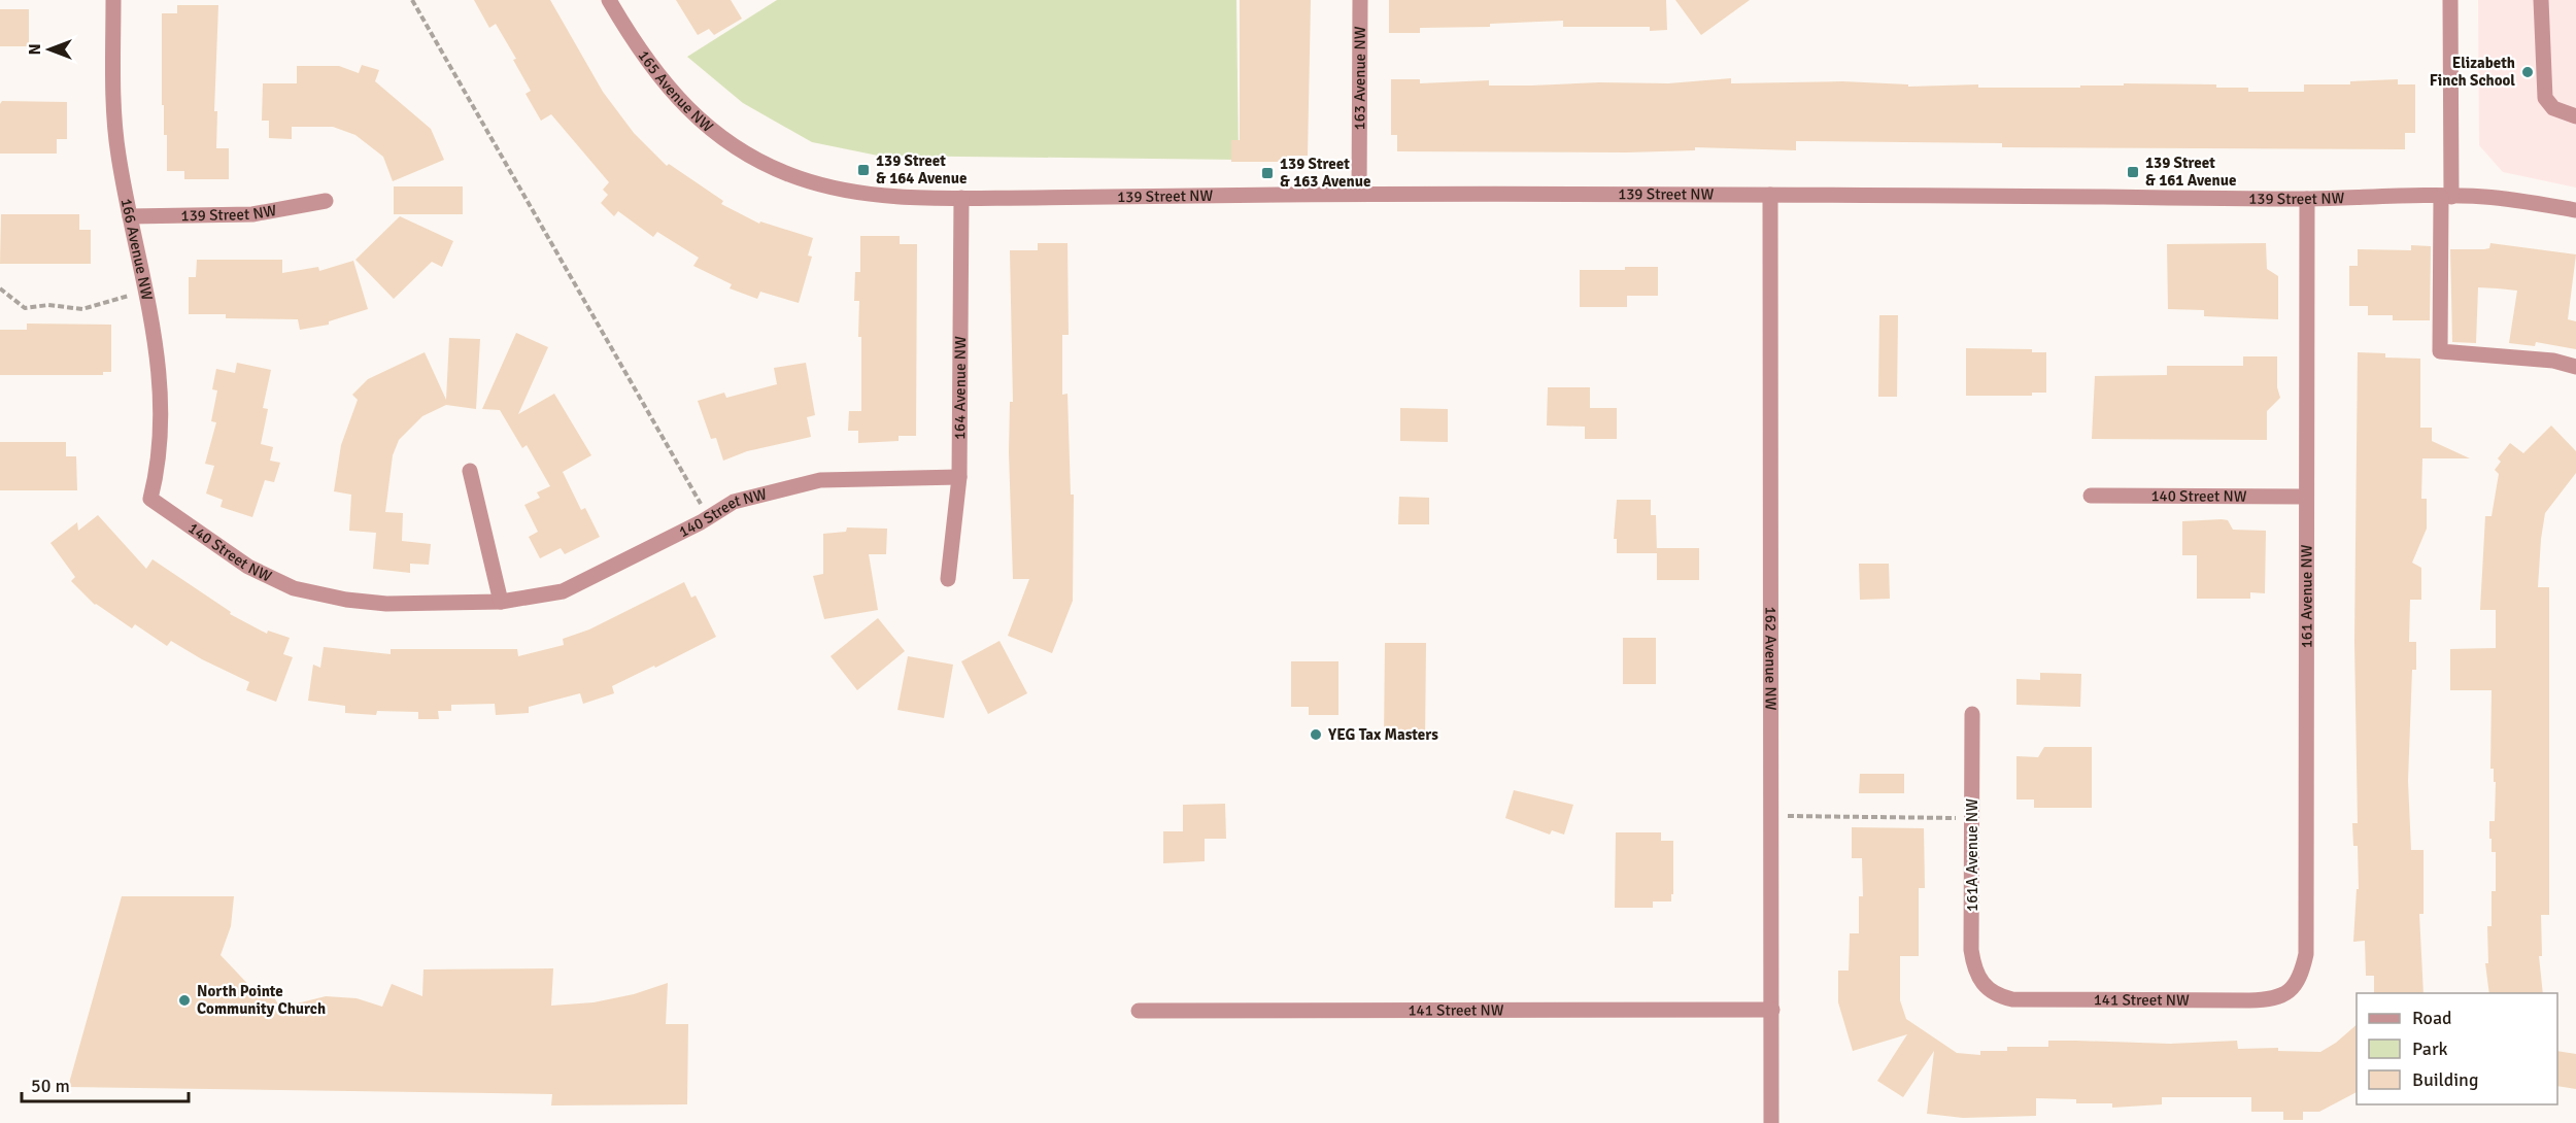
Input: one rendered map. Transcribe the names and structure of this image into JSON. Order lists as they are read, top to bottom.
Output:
{
  "streets": {
    "street": [
      "163 Avenue NW",
      "165 Avenue NW",
      "139 Street NW",
      "166 Avenue NW",
      "164 Avenue NW",
      "140 Street NW",
      "161 Avenue NW",
      "162 Avenue NW",
      "161A Avenue NW",
      "141 Street NW"
    ]
  },
  "crossings": [
    ["163 Avenue NW", "139 Street NW"],
    ["165 Avenue NW", "139 Street NW"],
    ["139 Street NW", "166 Avenue NW"],
    ["139 Street NW", "164 Avenue NW"],
    ["139 Street NW", "161 Avenue NW"],
    ["139 Street NW", "162 Avenue NW"],
    ["166 Avenue NW", "140 Street NW"],
    ["164 Avenue NW", "140 Street NW"],
    ["140 Street NW", "161 Avenue NW"],
    ["161 Avenue NW", "141 Street NW"],
    ["162 Avenue NW", "141 Street NW"],
    ["161A Avenue NW", "141 Street NW"]
  ],
  "places": {
    "other": ["Elizabeth Finch School", "YEG Tax Masters", "North Pointe Community Church"],
    "transit": ["139 Street & 164 Avenue", "139 Street & 161 Avenue", "139 Street & 163 Avenue"]
  },
  "legend": ["Road", "Park", "Building"],
  "scale_bar": "50 m",
  "north": "left"
}
